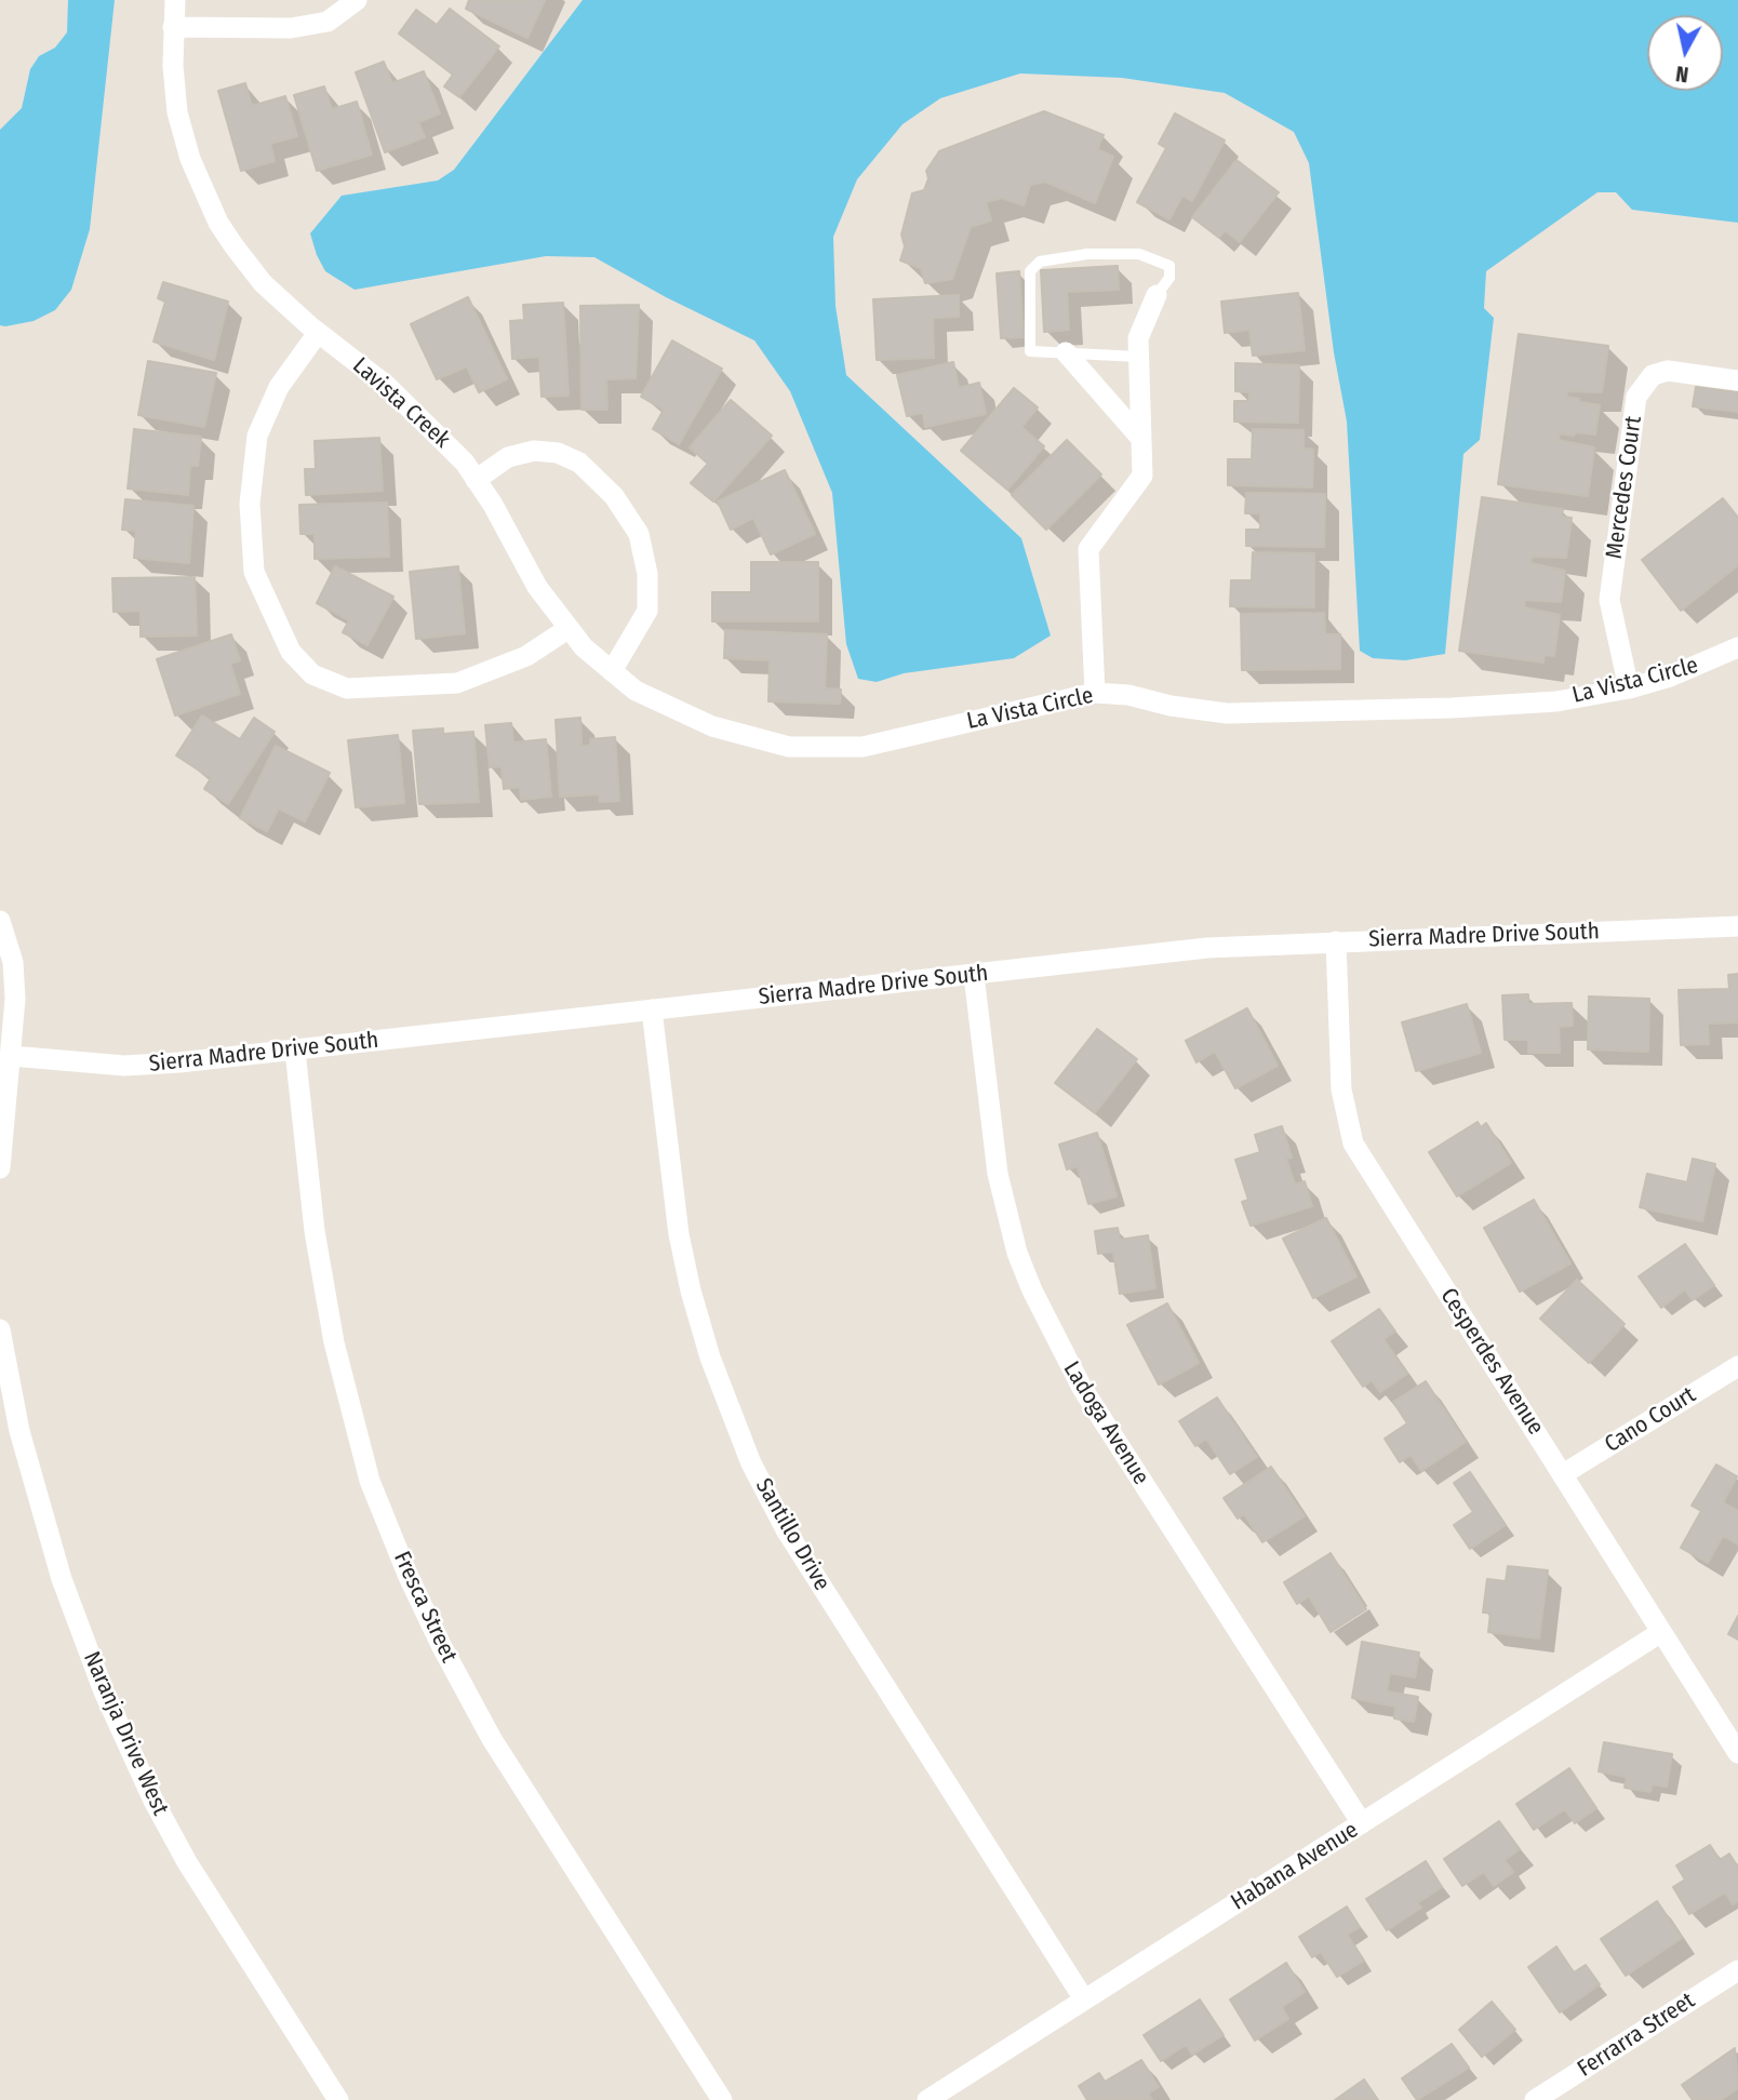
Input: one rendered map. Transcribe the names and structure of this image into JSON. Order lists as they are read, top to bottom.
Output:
{
  "streets": {
    "street": [
      "Lavista Creek",
      "Mercedes Court",
      "La Vista Circle",
      "Sierra Madre Drive South",
      "Cesperdes Avenue",
      "Cano Court",
      "Ladoga Avenue",
      "Santillo Drive",
      "Fresca Street",
      "Naranja Drive West",
      "Habana Avenue",
      "Ferrarra Street"
    ]
  },
  "crossings": [
    ["Lavista Creek", "La Vista Circle"],
    ["Mercedes Court", "La Vista Circle"],
    ["Sierra Madre Drive South", "Cesperdes Avenue"],
    ["Sierra Madre Drive South", "Ladoga Avenue"],
    ["Sierra Madre Drive South", "Santillo Drive"],
    ["Sierra Madre Drive South", "Fresca Street"],
    ["Cesperdes Avenue", "Cano Court"],
    ["Cesperdes Avenue", "Habana Avenue"],
    ["Ladoga Avenue", "Habana Avenue"],
    ["Santillo Drive", "Habana Avenue"]
  ],
  "north": "bottom"
}
